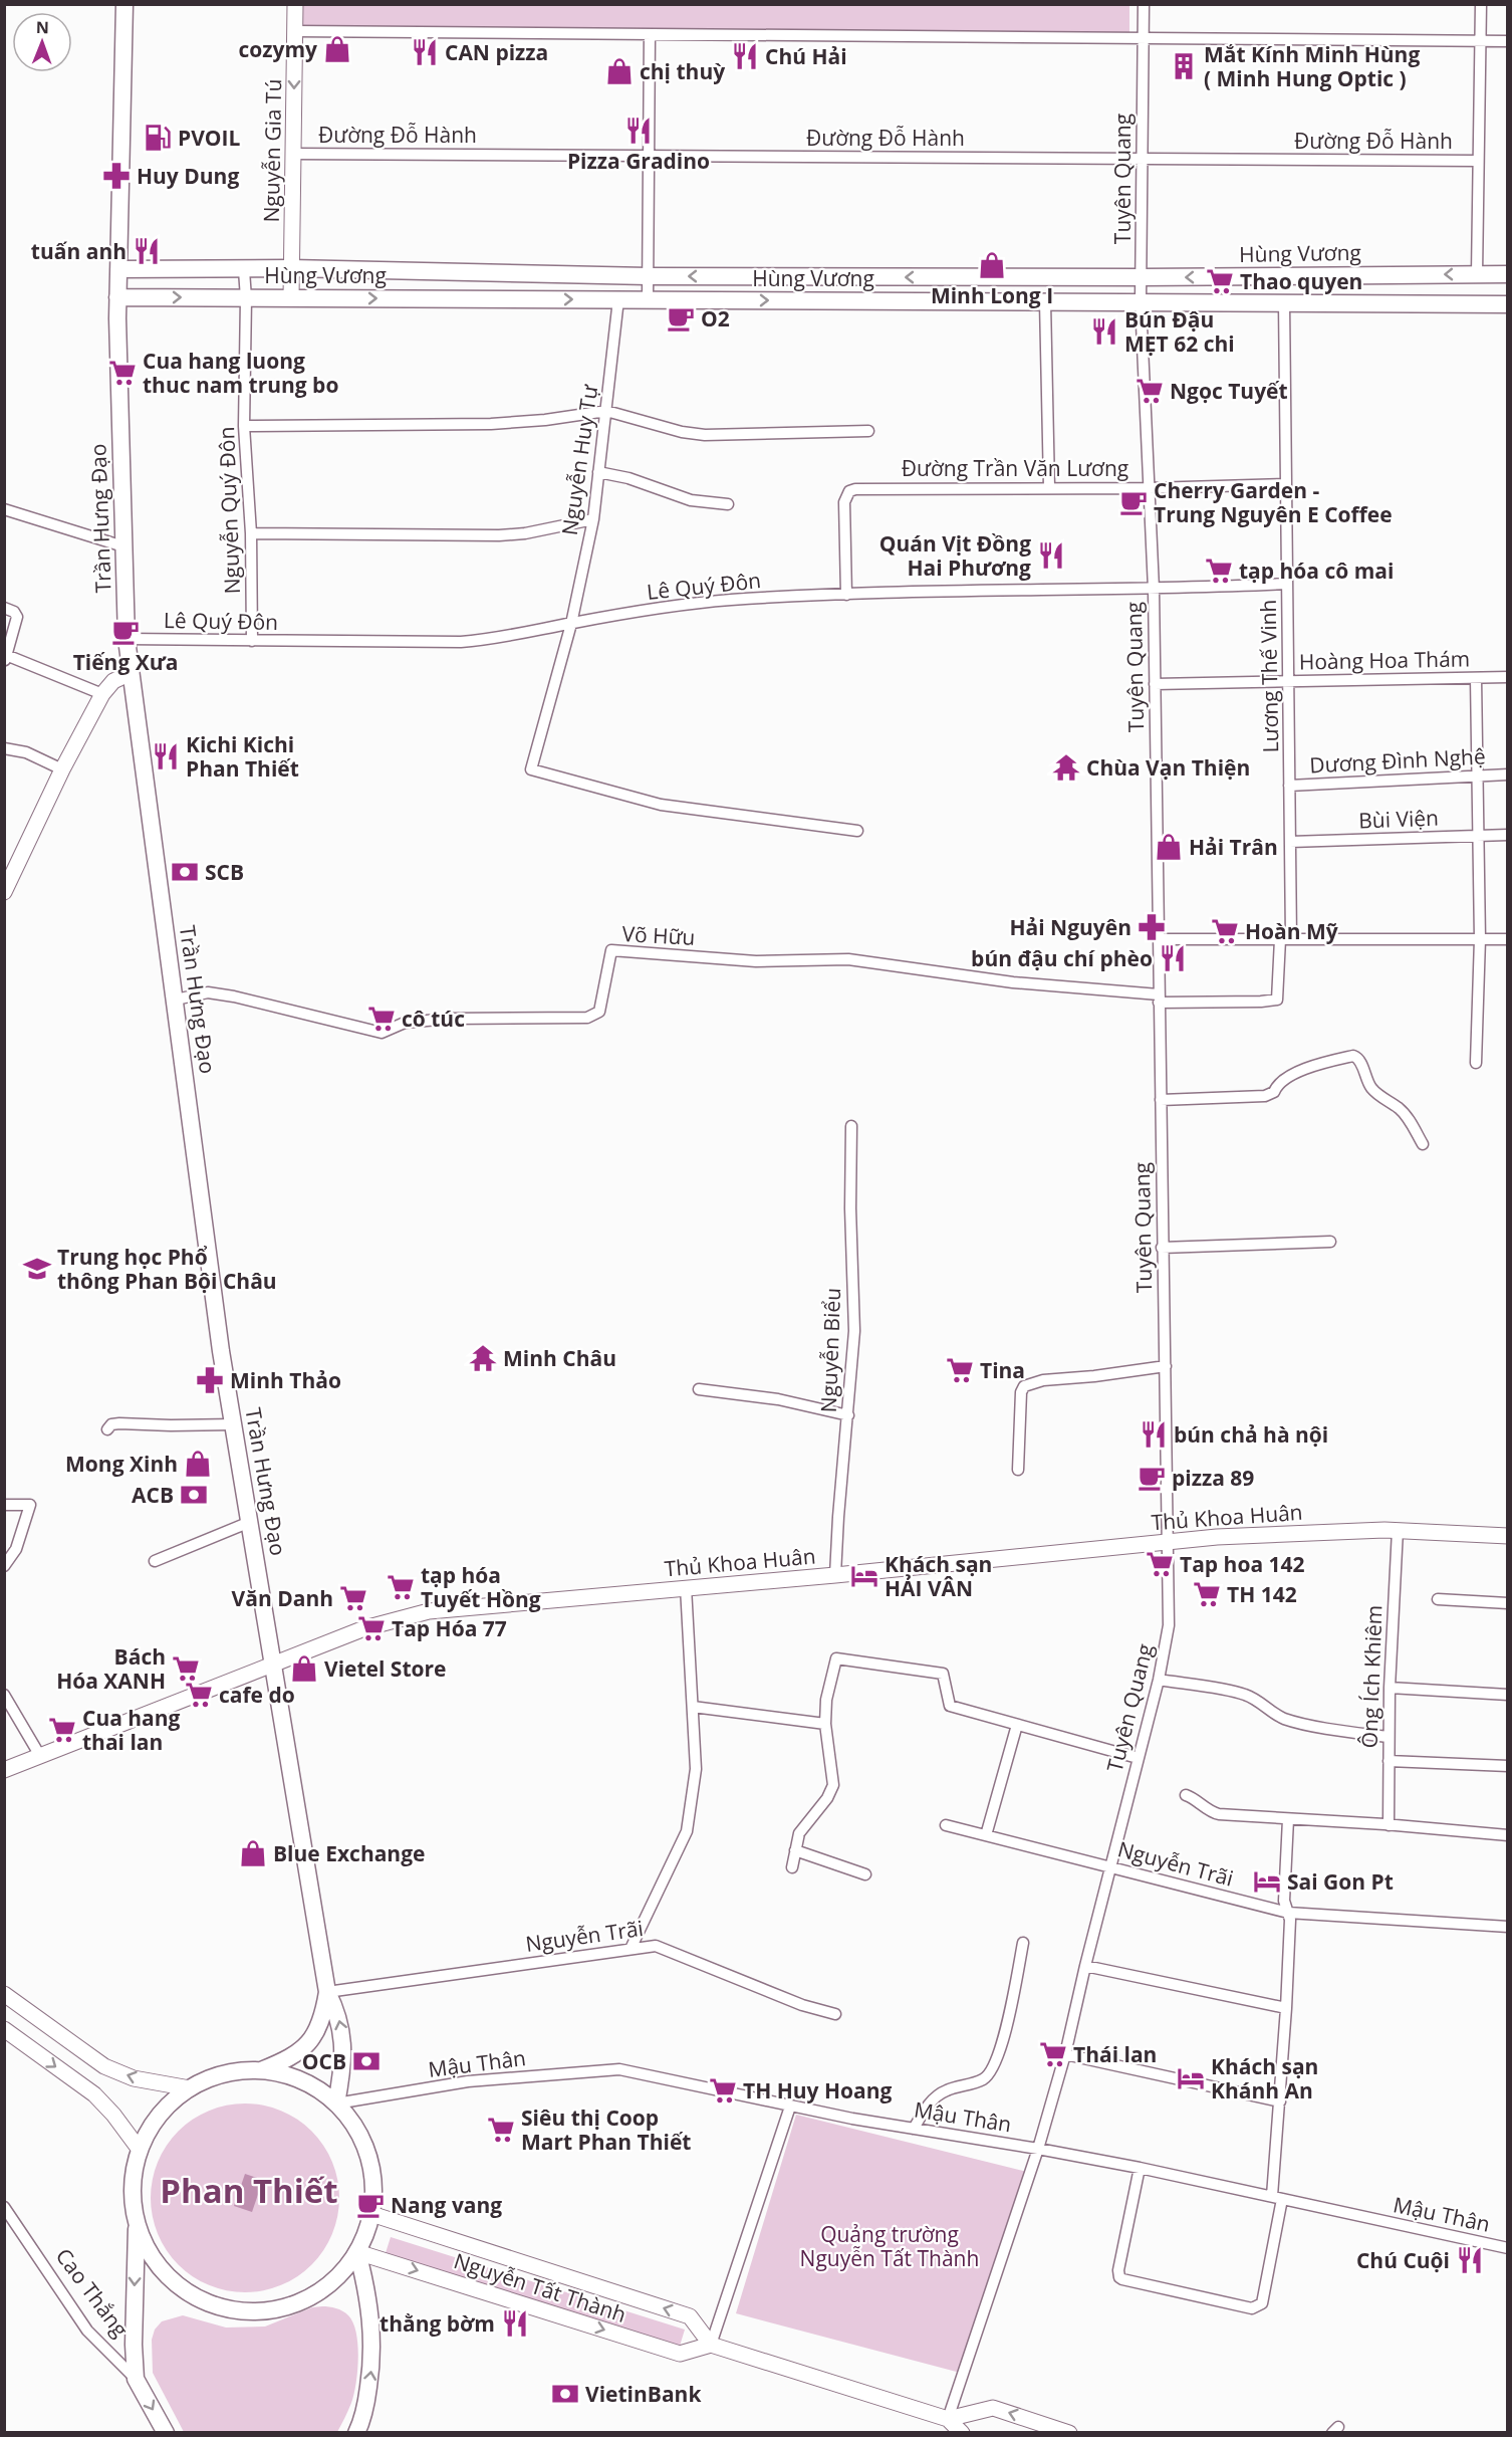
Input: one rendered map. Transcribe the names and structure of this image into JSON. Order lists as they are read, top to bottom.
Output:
{
  "streets": {
    "main road": [
      "Nguyễn Gia Tú",
      "Hùng Vương",
      "Trần Hưng Đạo",
      "Thủ Khoa Huân",
      "Nguyễn Tất Thành",
      "Cao Thắng"
    ],
    "street": [
      "Đường Đỗ Hành",
      "Tuyên Quang",
      "Nguyễn Huy Tự",
      "Đường Trần Văn Lương",
      "Nguyễn Quý Đôn",
      "Lê Quý Đôn",
      "Hoàng Hoa Thám",
      "Lương Thế Vinh",
      "Dương Đình Nghệ",
      "Bùi Viện",
      "Võ Hữu",
      "Nguyễn Biểu",
      "Ông Ích Khiêm",
      "Nguyễn Trãi",
      "Mậu Thân"
    ]
  },
  "crossings": [
    ["Đường Đỗ Hành", "Nguyễn Gia Tú"],
    ["Đường Đỗ Hành", "Tuyên Quang"],
    ["Nguyễn Gia Tú", "Hùng Vương"],
    ["Tuyên Quang", "Hùng Vương"],
    ["Tuyên Quang", "Đường Trần Văn Lương"],
    ["Tuyên Quang", "Lê Quý Đôn"],
    ["Tuyên Quang", "Hoàng Hoa Thám"],
    ["Tuyên Quang", "Lương Thế Vinh"],
    ["Tuyên Quang", "Võ Hữu"],
    ["Tuyên Quang", "Thủ Khoa Huân"],
    ["Tuyên Quang", "Nguyễn Trãi"],
    ["Tuyên Quang", "Mậu Thân"],
    ["Hùng Vương", "Nguyễn Huy Tự"],
    ["Hùng Vương", "Nguyễn Quý Đôn"],
    ["Hùng Vương", "Trần Hưng Đạo"],
    ["Hùng Vương", "Lương Thế Vinh"],
    ["Nguyễn Huy Tự", "Lê Quý Đôn"],
    ["Đường Trần Văn Lương", "Lê Quý Đôn"],
    ["Đường Trần Văn Lương", "Lương Thế Vinh"],
    ["Nguyễn Quý Đôn", "Lê Quý Đôn"],
    ["Trần Hưng Đạo", "Lê Quý Đôn"],
    ["Trần Hưng Đạo", "Võ Hữu"],
    ["Trần Hưng Đạo", "Thủ Khoa Huân"],
    ["Trần Hưng Đạo", "Nguyễn Trãi"],
    ["Trần Hưng Đạo", "Mậu Thân"],
    ["Lê Quý Đôn", "Lương Thế Vinh"],
    ["Hoàng Hoa Thám", "Lương Thế Vinh"],
    ["Lương Thế Vinh", "Dương Đình Nghệ"],
    ["Lương Thế Vinh", "Bùi Viện"],
    ["Lương Thế Vinh", "Võ Hữu"],
    ["Nguyễn Biểu", "Thủ Khoa Huân"],
    ["Thủ Khoa Huân", "Ông Ích Khiêm"]
  ],
  "one_way": ["Nguyễn Gia Tú"],
  "districts": ["Phan Thiết"],
  "parks": ["Quảng trường Nguyễn Tất Thành"],
  "places": {
    "shop": [
      "cozymy",
      "chị thuỳ",
      "Minh Long I",
      "Hải Trân",
      "Mong Xinh",
      "Vietel Store",
      "Blue Exchange"
    ],
    "restaurant": [
      "CAN pizza",
      "Chú Hải",
      "Pizza Gradino",
      "tuấn anh",
      "Bún Đậu MẸT 62 chi",
      "Quán Vịt Đồng Hai Phương",
      "Kichi Kichi Phan Thiết",
      "bún đậu chí phèo",
      "bún chả hà nội",
      "Chú Cuội",
      "thằng bờm"
    ],
    "building": ["Mắt Kính Minh Hùng ( Minh Hung Optic )"],
    "fuel station": ["PVOIL"],
    "pharmacy": ["Huy Dung", "Hải Nguyên", "Minh Thảo"],
    "supermarket": [
      "Thao quyen",
      "Cua hang luong thuc nam trung bo",
      "Ngọc Tuyết",
      "tạp hóa cô mai",
      "Hoàn Mỹ",
      "cô túc",
      "Tina",
      "Tap hoa 142",
      "tạp hóa Tuyết Hồng",
      "TH 142",
      "Văn Danh",
      "Tap Hóa 77",
      "Bách Hóa XANH",
      "cafe do",
      "Cua hang thai lan",
      "Thái lan",
      "TH Huy Hoang",
      "Siêu thị Coop Mart Phan Thiết"
    ],
    "cafe": [
      "O2",
      "Cherry Garden - Trung Nguyên E Coffee",
      "Tiếng Xưa",
      "pizza 89",
      "Nang vang"
    ],
    "temple": ["Chùa Vạn Thiện", "Minh Châu"],
    "bank": [
      "SCB",
      "ACB",
      "OCB",
      "VietinBank"
    ],
    "school or university": ["Trung học Phổ thông Phan Bội Châu"],
    "hotel": ["Khách sạn HẢI VÂN", "Sai Gon Pt", "Khách sạn Khánh An"]
  },
  "north": "top"
}
